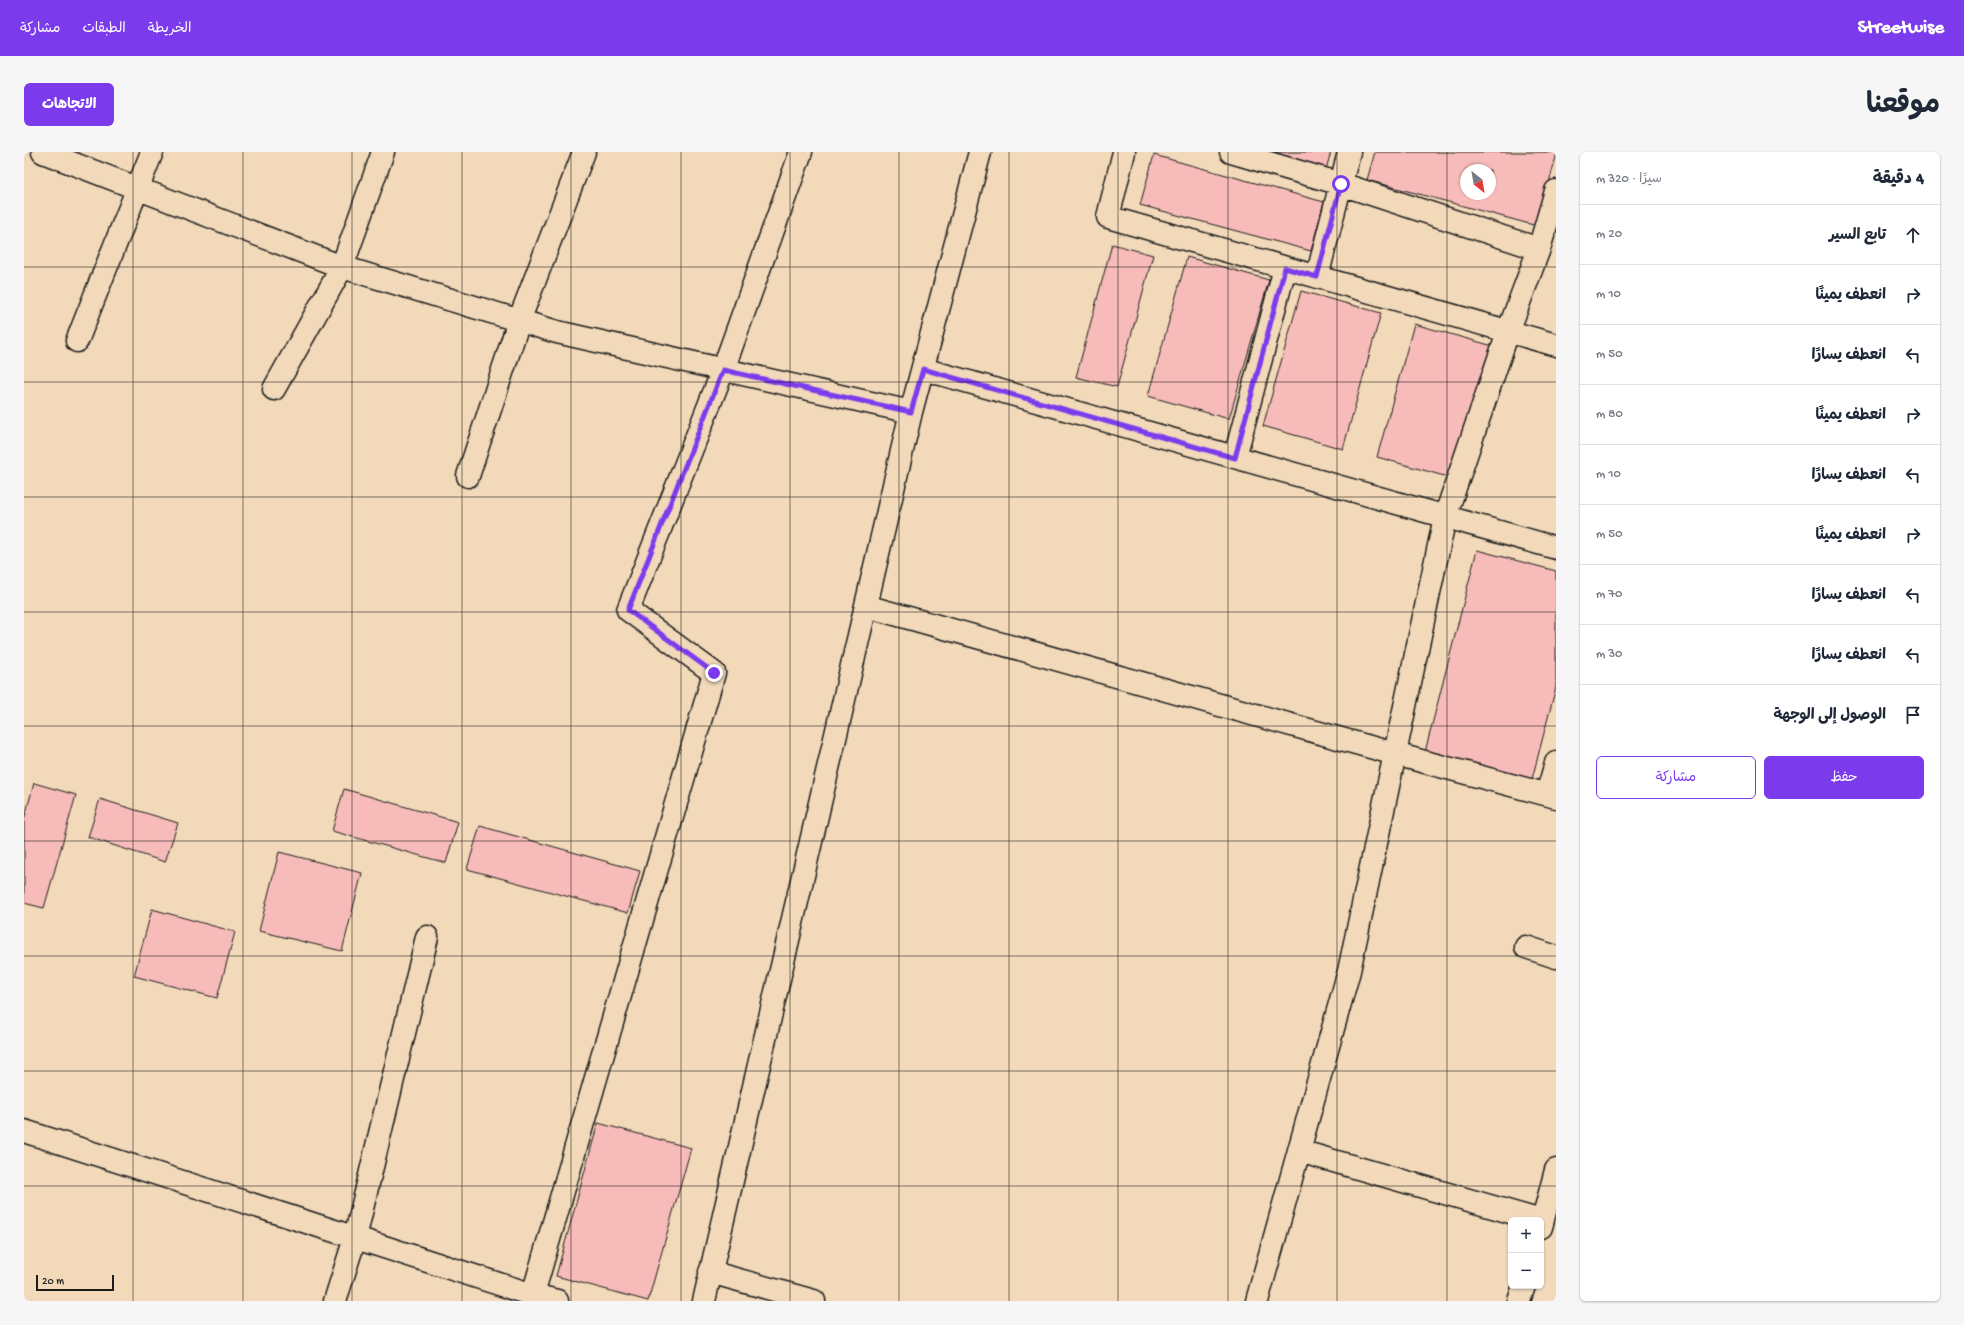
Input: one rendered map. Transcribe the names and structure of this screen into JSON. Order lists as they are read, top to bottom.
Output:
{
  "scale_bar": "20 m",
  "north": "bottom right",
  "page": {
    "header": "Streetwise",
    "nav": ["الخريطة", "الطبقات", "مشاركة"],
    "title": "موقعنا",
    "buttons": [
      "الاتجاهات",
      ["حفظ", "مشاركة"]
    ],
    "heading": ["4 دقيقة", "سيرًا · 320 m"],
    "list": [
      ["تابع السير", "20 m"],
      ["انعطف يمينًا", "10 m"],
      ["انعطف يسارًا", "50 m"],
      ["انعطف يمينًا", "80 m"],
      ["انعطف يسارًا", "10 m"],
      ["انعطف يمينًا", "50 m"],
      ["انعطف يسارًا", "70 m"],
      ["انعطف يسارًا", "30 m"],
      "الوصول إلى الوجهة"
    ],
    "map_buttons": ["+", "−"],
    "scale": "20 m"
  }
}
